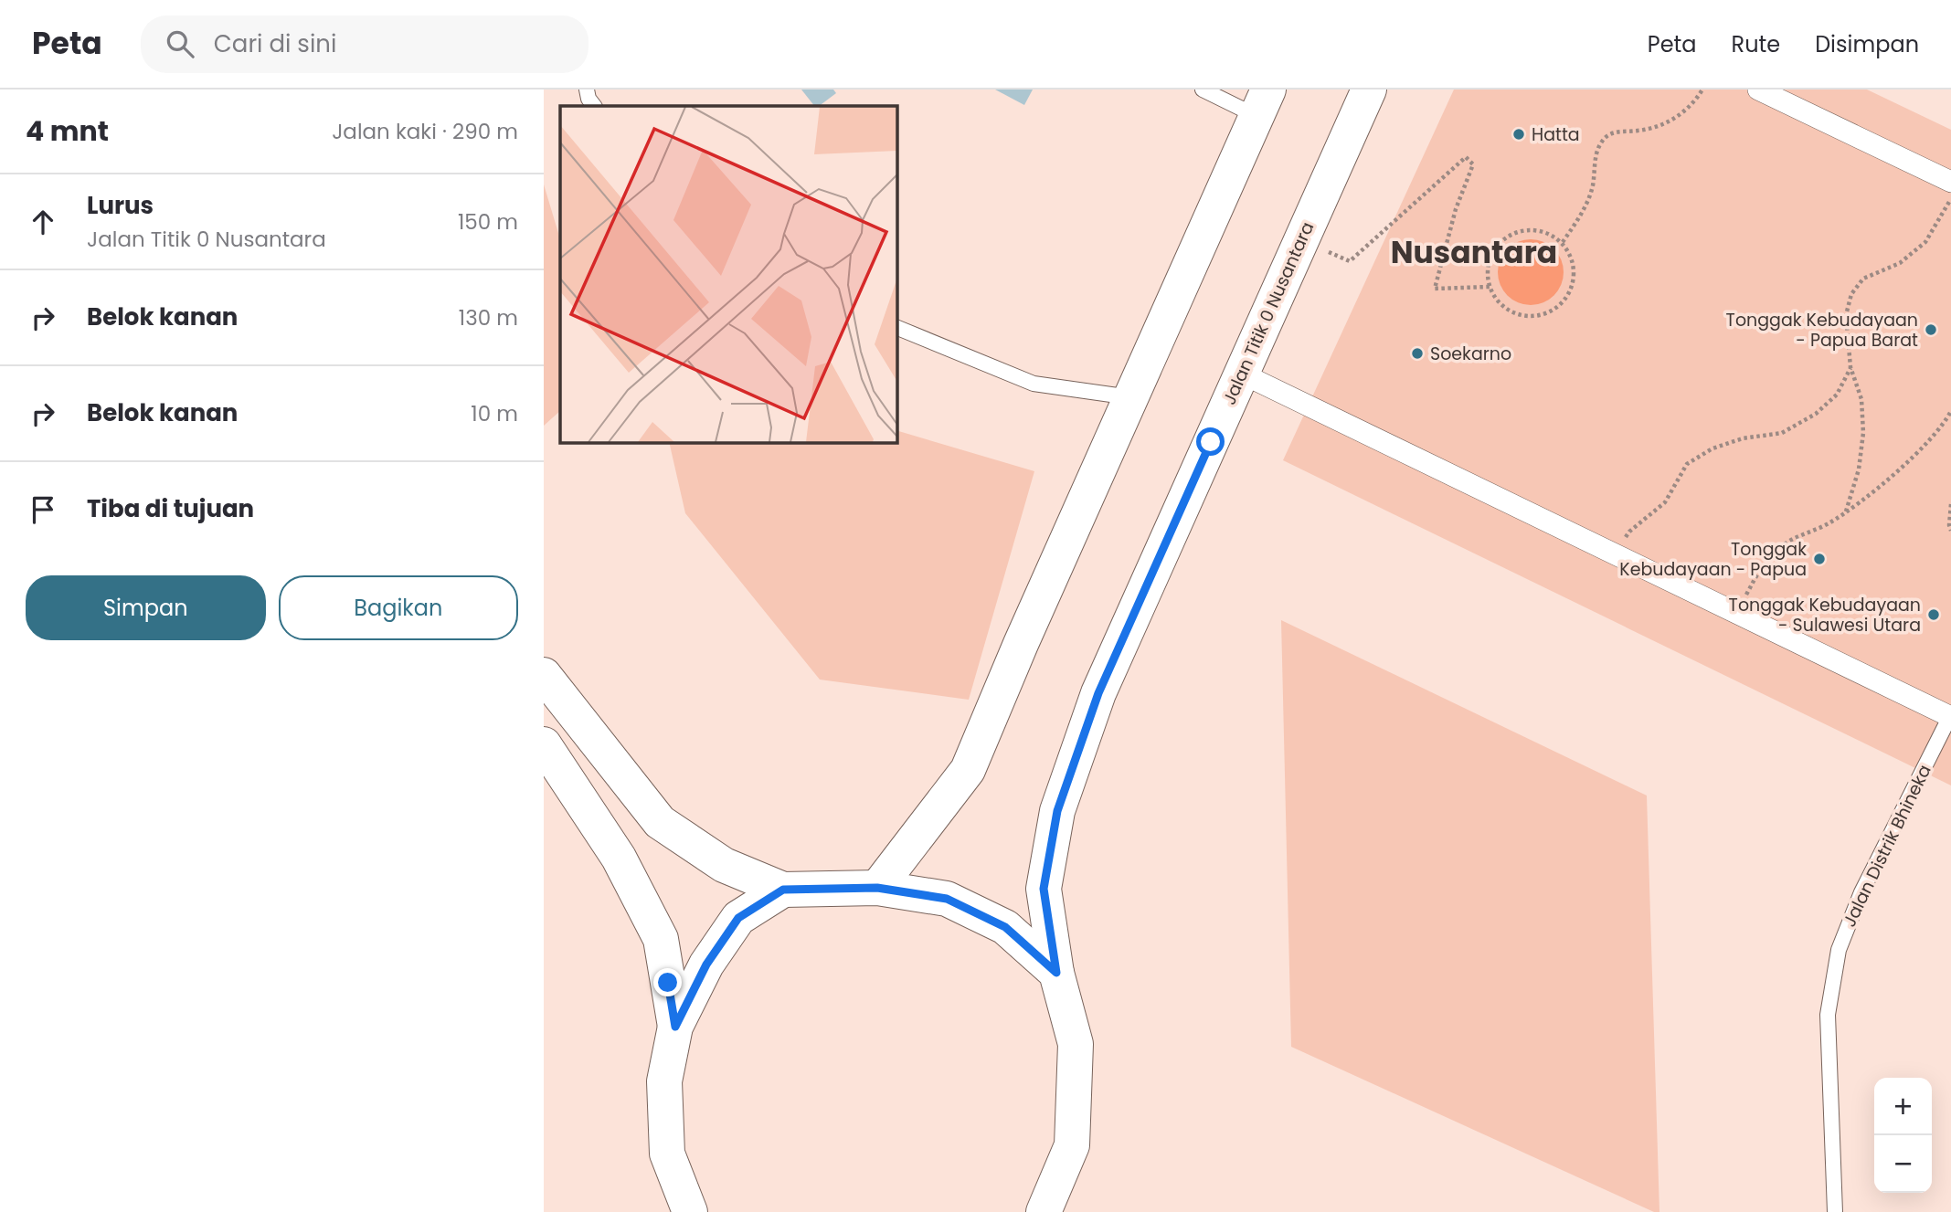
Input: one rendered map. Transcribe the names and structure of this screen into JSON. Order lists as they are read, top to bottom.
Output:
{
  "streets": {
    "street": ["Jalan Titik 0 Nusantara"],
    "lane": ["Jalan Distrik Bhineka"]
  },
  "districts": ["Nusantara"],
  "places": [
    "Hatta",
    "Tonggak Kebudayaan - Papua Barat",
    "Soekarno",
    "Tonggak Kebudayaan - Papua",
    "Tonggak Kebudayaan - Sulawesi Utara"
  ],
  "page": {
    "header": "Peta",
    "search": "Cari di sini",
    "nav": ["Peta", "Rute", "Disimpan"],
    "heading": ["4 mnt", "Jalan kaki · 290 m"],
    "list": [
      ["Lurus", "Jalan Titik 0 Nusantara", "150 m"],
      ["Belok kanan", "130 m"],
      ["Belok kanan", "10 m"],
      "Tiba di tujuan"
    ],
    "buttons": ["Simpan", "Bagikan"],
    "map_buttons": ["+", "−"]
  }
}
